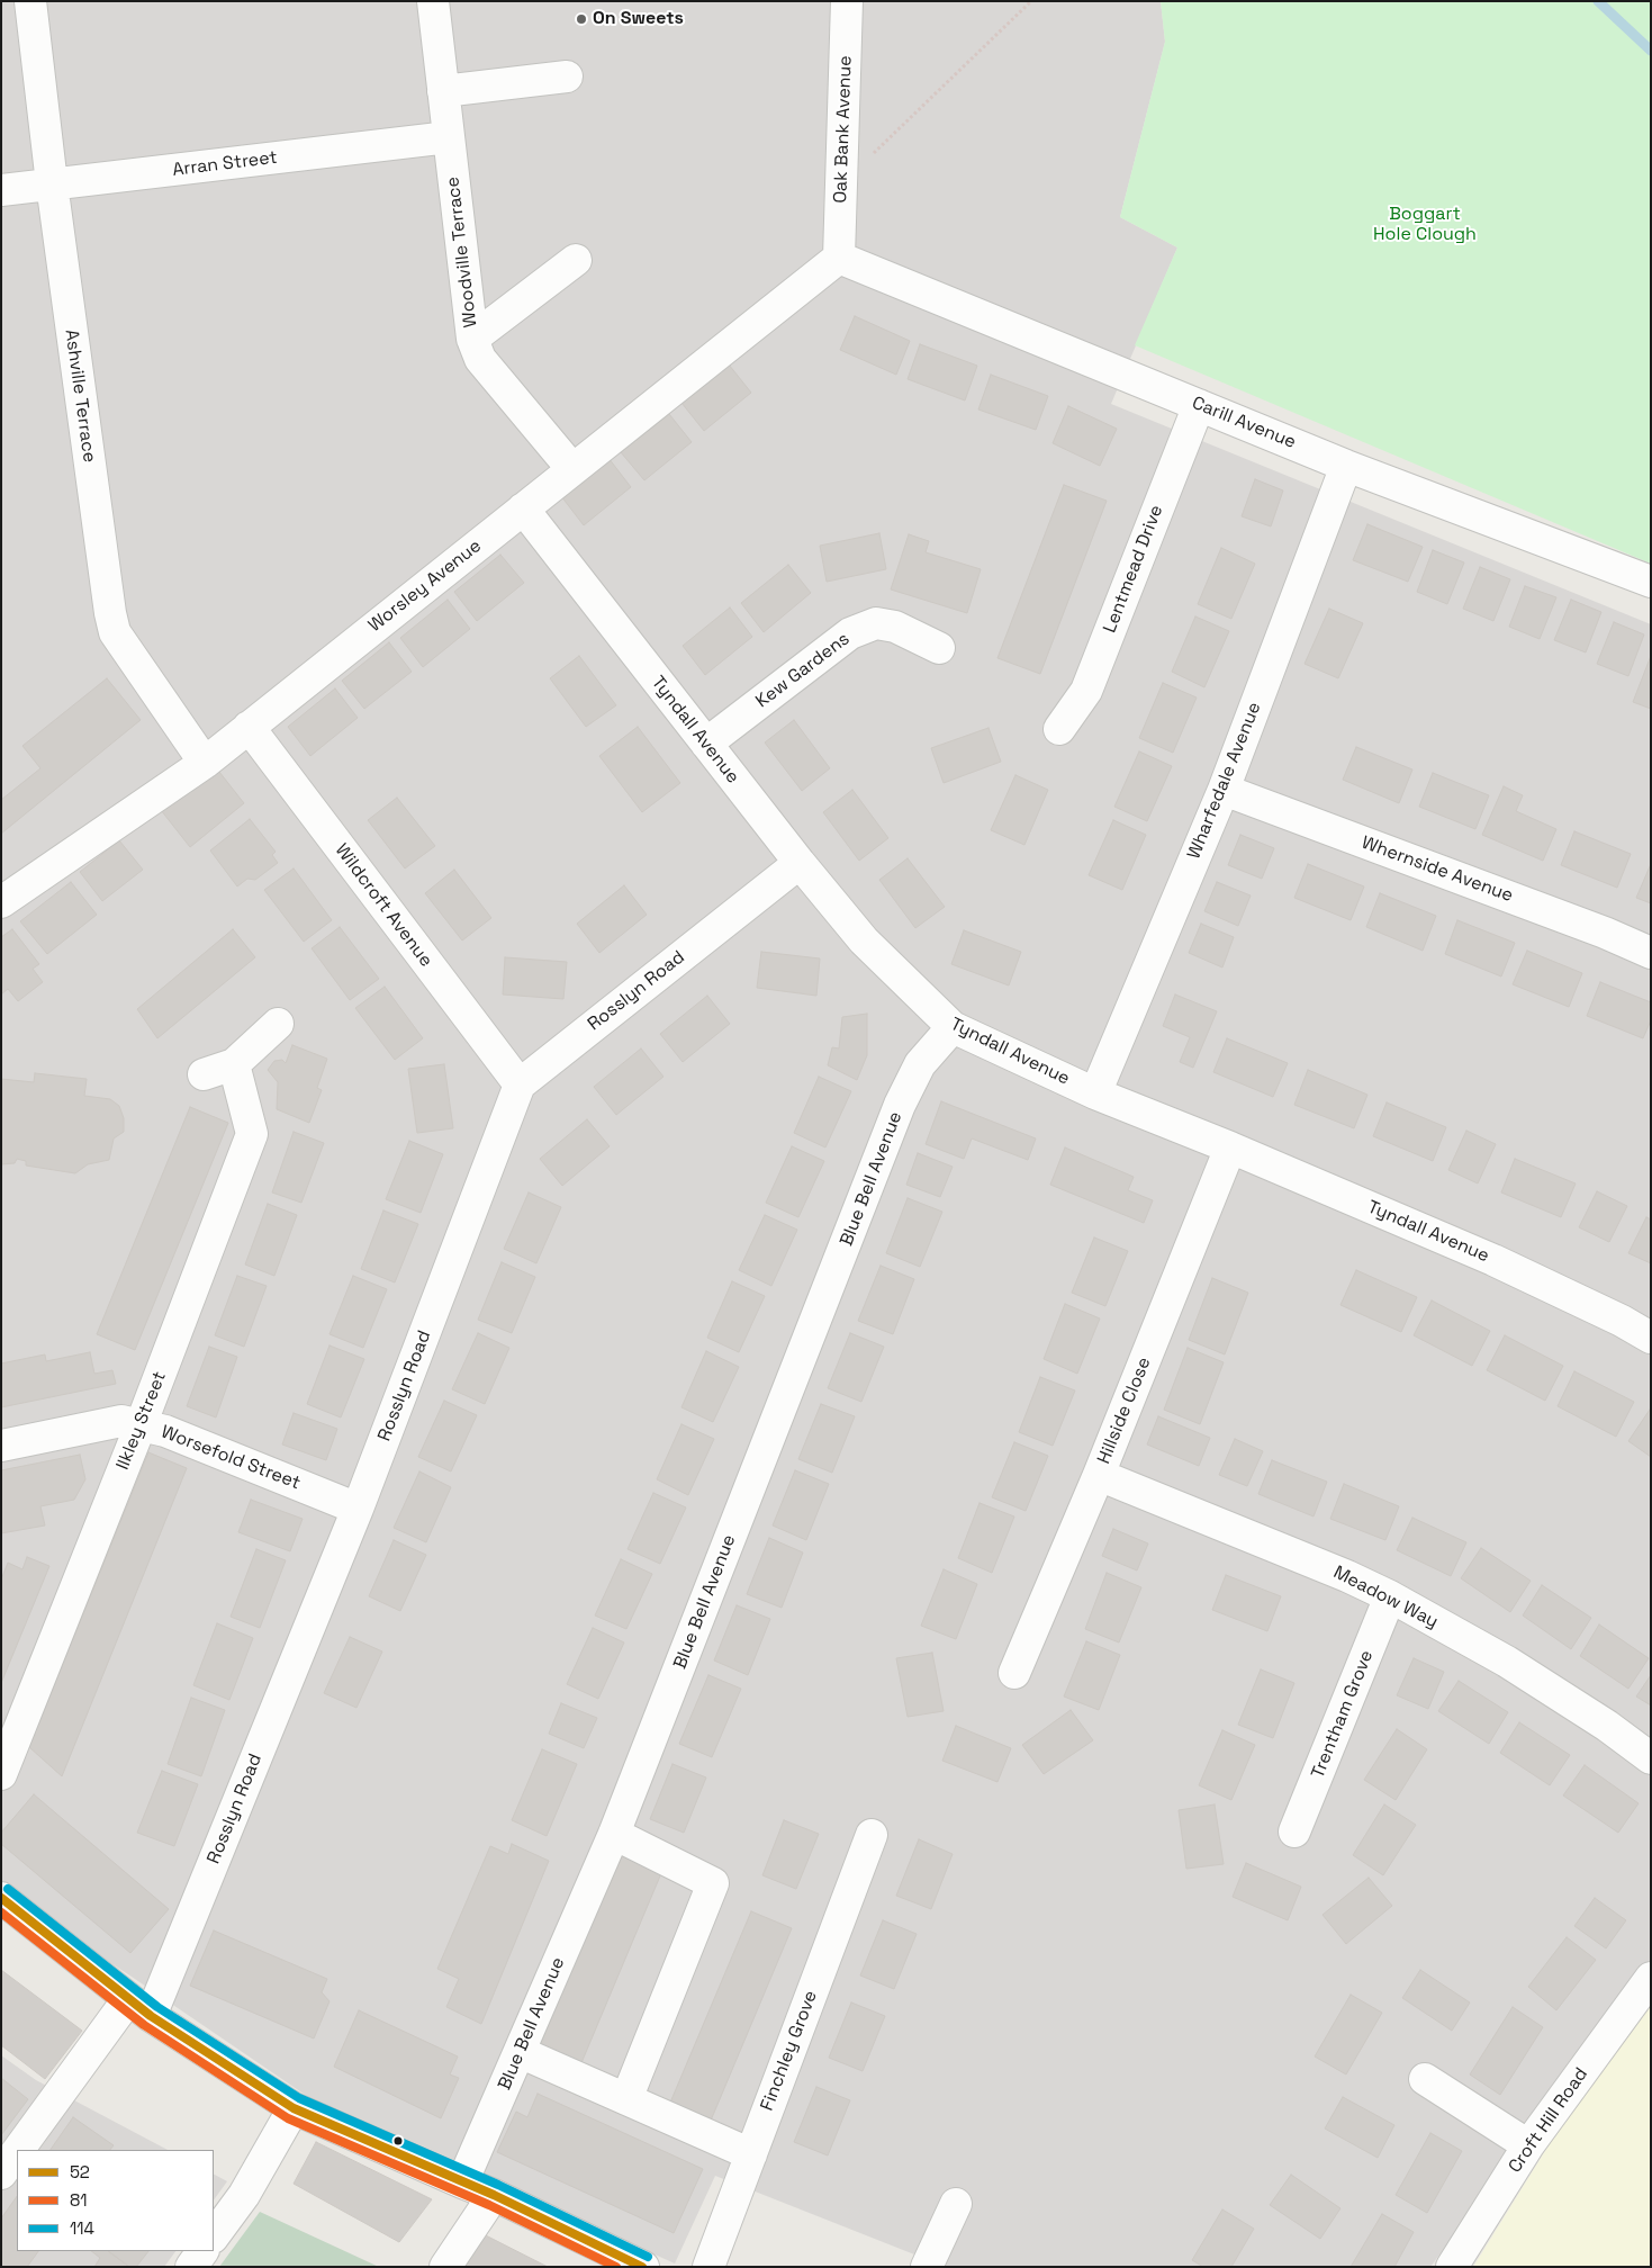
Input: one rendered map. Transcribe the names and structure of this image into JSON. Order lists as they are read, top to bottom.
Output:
{
  "streets": {
    "street": [
      "Oak Bank Avenue",
      "Arran Street",
      "Woodville Terrace",
      "Ashville Terrace",
      "Carill Avenue",
      "Lentmead Drive",
      "Worsley Avenue",
      "Kew Gardens",
      "Tyndall Avenue",
      "Wharfedale Avenue",
      "Whernside Avenue",
      "Wildcroft Avenue",
      "Rosslyn Road",
      "Blue Bell Avenue",
      "Hillside Close",
      "Ilkley Street",
      "Worsefold Street",
      "Meadow Way",
      "Trentham Grove",
      "Finchley Grove",
      "Croft Hill Road"
    ]
  },
  "crossings": [
    ["Oak Bank Avenue", "Carill Avenue"],
    ["Oak Bank Avenue", "Worsley Avenue"],
    ["Arran Street", "Woodville Terrace"],
    ["Arran Street", "Ashville Terrace"],
    ["Woodville Terrace", "Worsley Avenue"],
    ["Ashville Terrace", "Worsley Avenue"],
    ["Carill Avenue", "Lentmead Drive"],
    ["Carill Avenue", "Worsley Avenue"],
    ["Carill Avenue", "Wharfedale Avenue"],
    ["Worsley Avenue", "Tyndall Avenue"],
    ["Worsley Avenue", "Wildcroft Avenue"],
    ["Kew Gardens", "Tyndall Avenue"],
    ["Tyndall Avenue", "Wharfedale Avenue"],
    ["Tyndall Avenue", "Rosslyn Road"],
    ["Tyndall Avenue", "Blue Bell Avenue"],
    ["Tyndall Avenue", "Hillside Close"],
    ["Wharfedale Avenue", "Whernside Avenue"],
    ["Wildcroft Avenue", "Rosslyn Road"],
    ["Rosslyn Road", "Worsefold Street"],
    ["Hillside Close", "Meadow Way"],
    ["Ilkley Street", "Worsefold Street"],
    ["Meadow Way", "Trentham Grove"]
  ],
  "parks": ["Boggart Hole Clough"],
  "places": ["On Sweets"],
  "lines": ["transit line 114", "transit line 52", "transit line 81"],
  "legend": ["52", "81", "114"]
}
